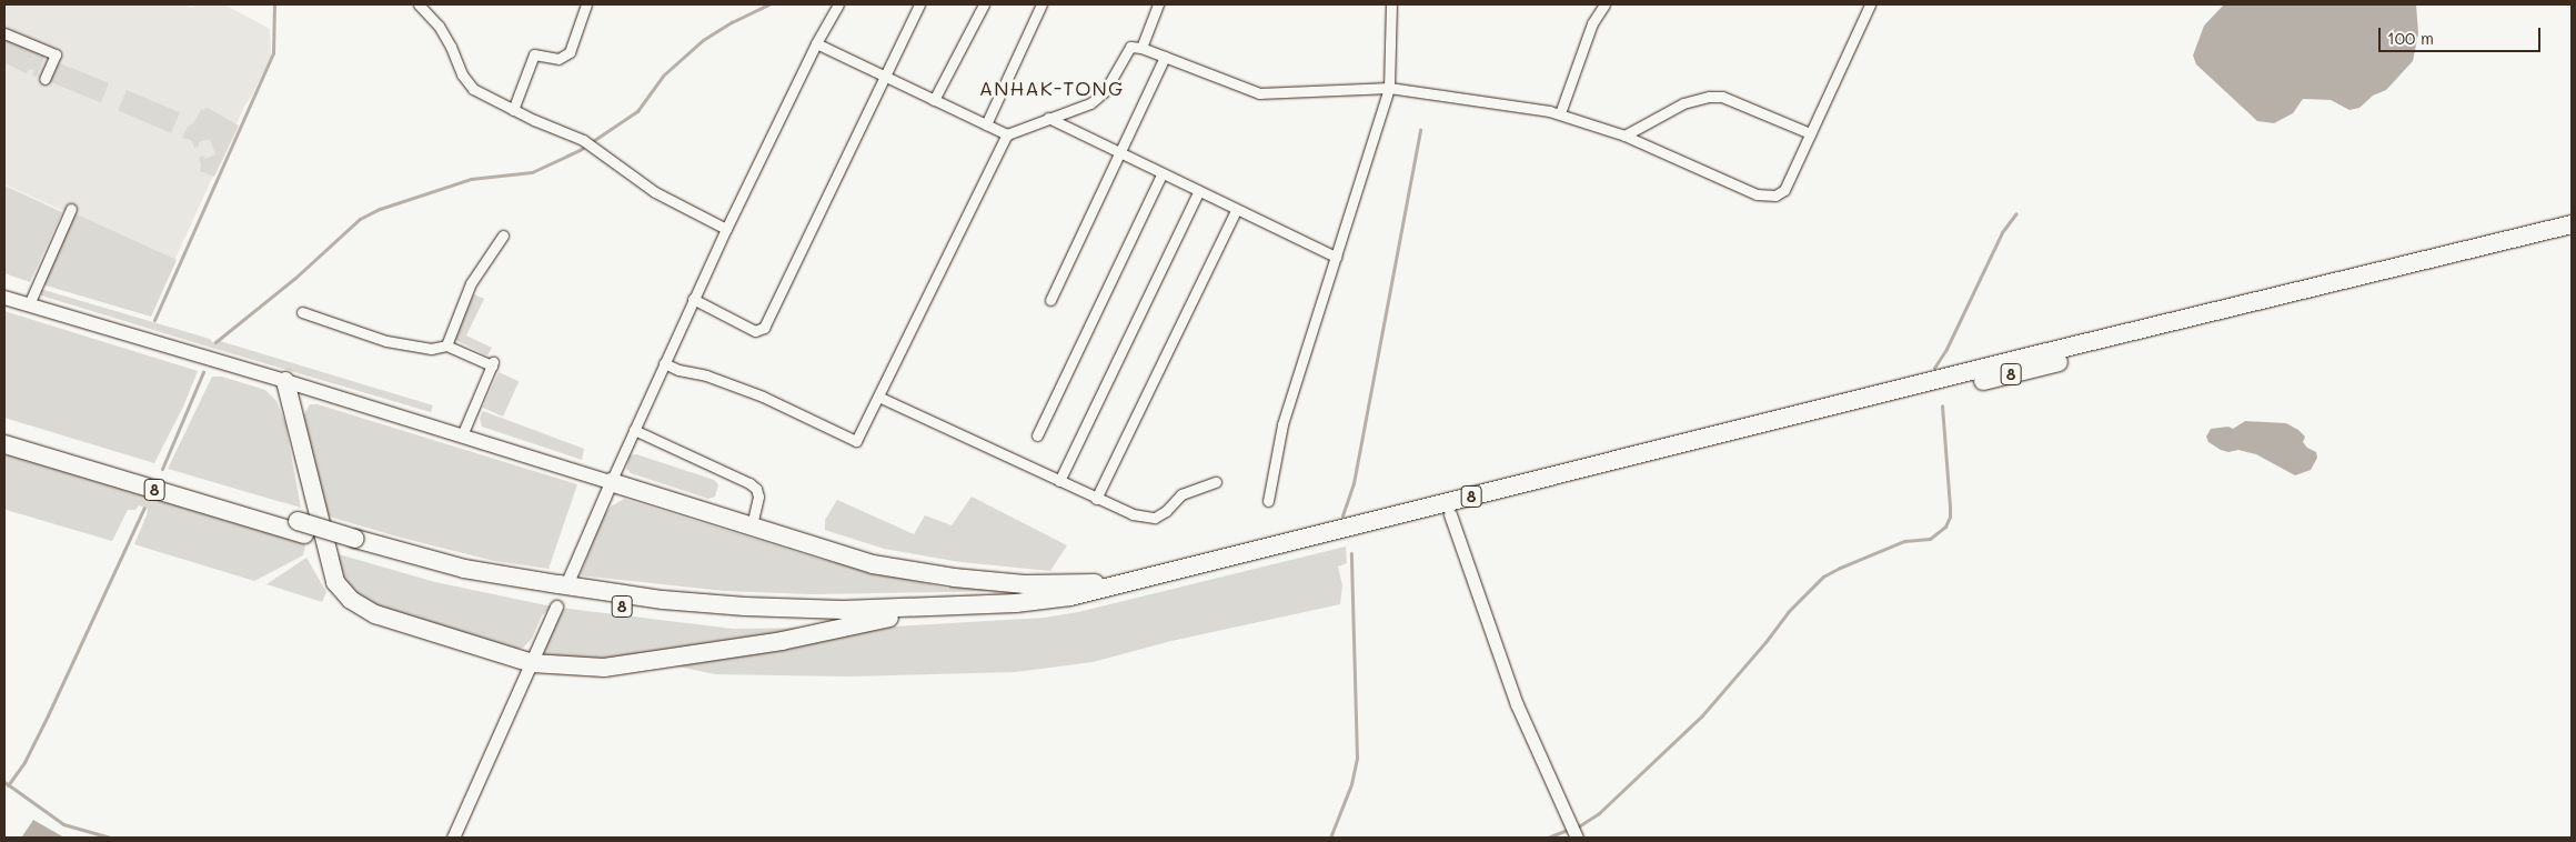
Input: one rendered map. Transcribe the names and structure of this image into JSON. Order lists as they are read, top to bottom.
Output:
{
  "streets": {
    "highway": ["8"]
  },
  "districts": ["ANHAK-TONG"],
  "scale_bar": "100 m"
}
